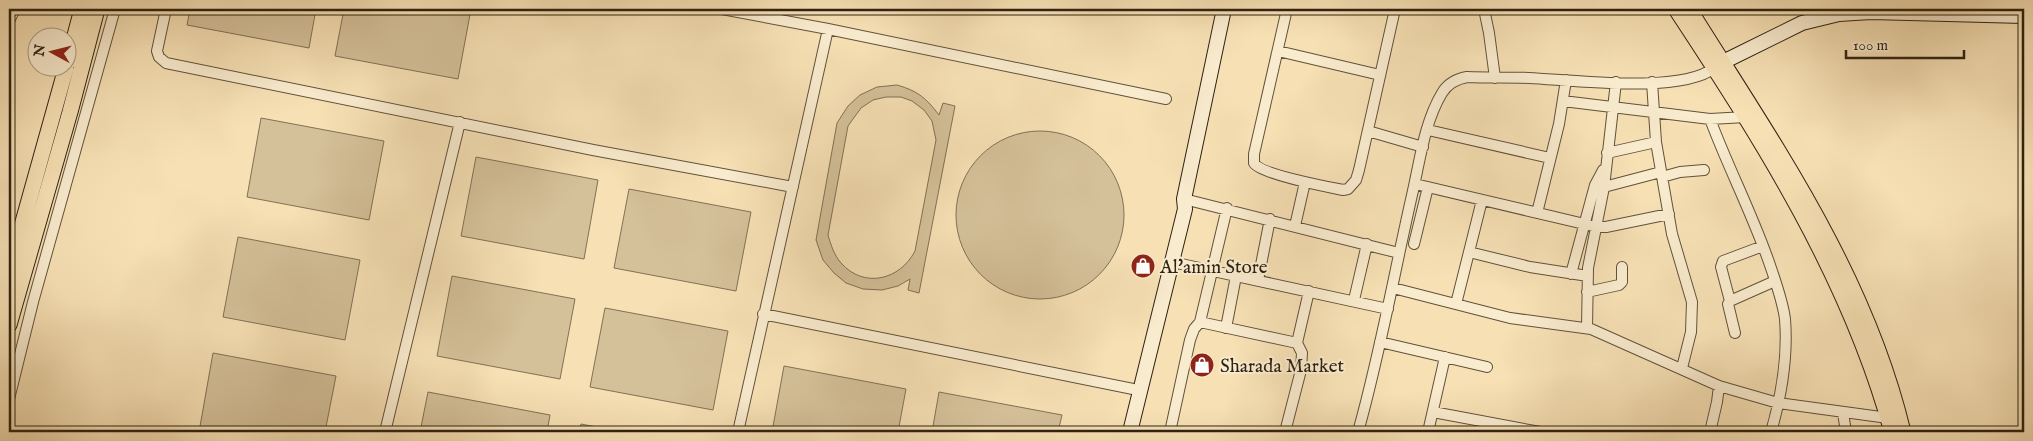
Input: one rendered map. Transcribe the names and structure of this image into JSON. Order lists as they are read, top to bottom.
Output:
{
  "places": {
    "shop": ["Al'amin Store", "Sharada Market"]
  },
  "scale_bar": "100 m",
  "north": "left"
}
